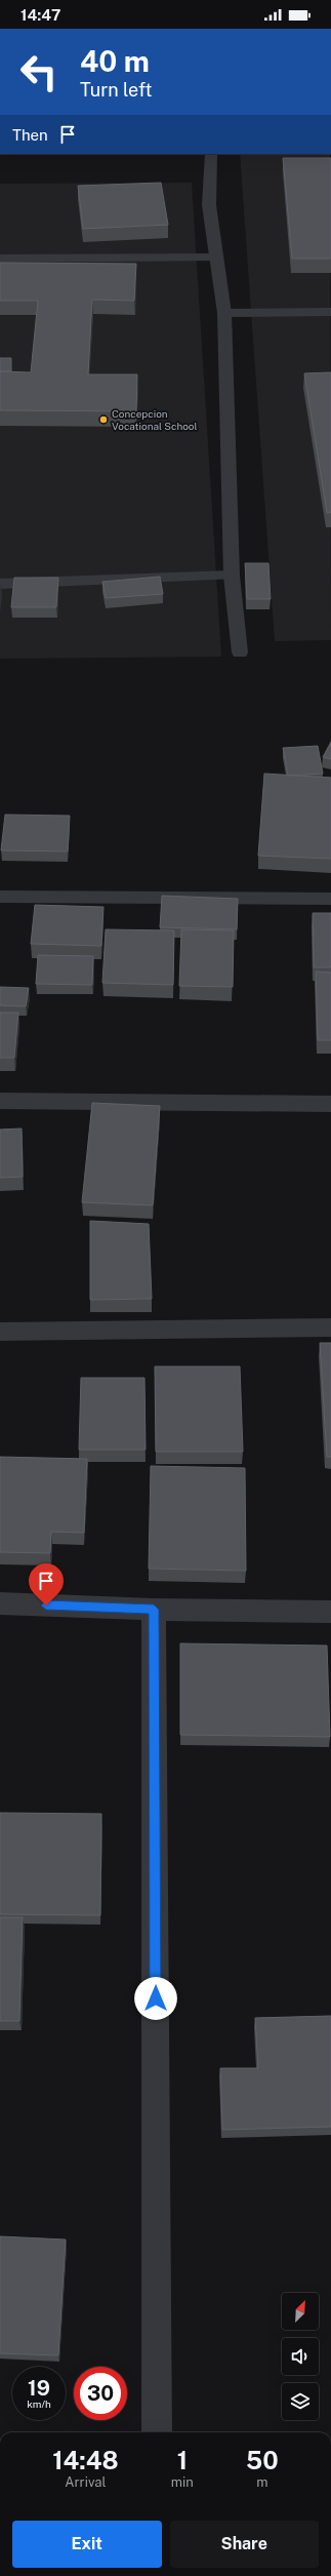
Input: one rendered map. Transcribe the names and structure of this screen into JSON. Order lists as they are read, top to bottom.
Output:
{
  "places": ["Concepcion Vocational School"],
  "north": "top right",
  "page": {
    "status": "14:47",
    "turn": ["40 m", "Turn left"],
    "then": "Then",
    "speed": "19 km/h",
    "limit": "30",
    "eta": [
      "14:48",
      "Arrival",
      "1",
      "min",
      "50",
      "m"
    ],
    "buttons": ["Exit", "Share"]
  }
}
